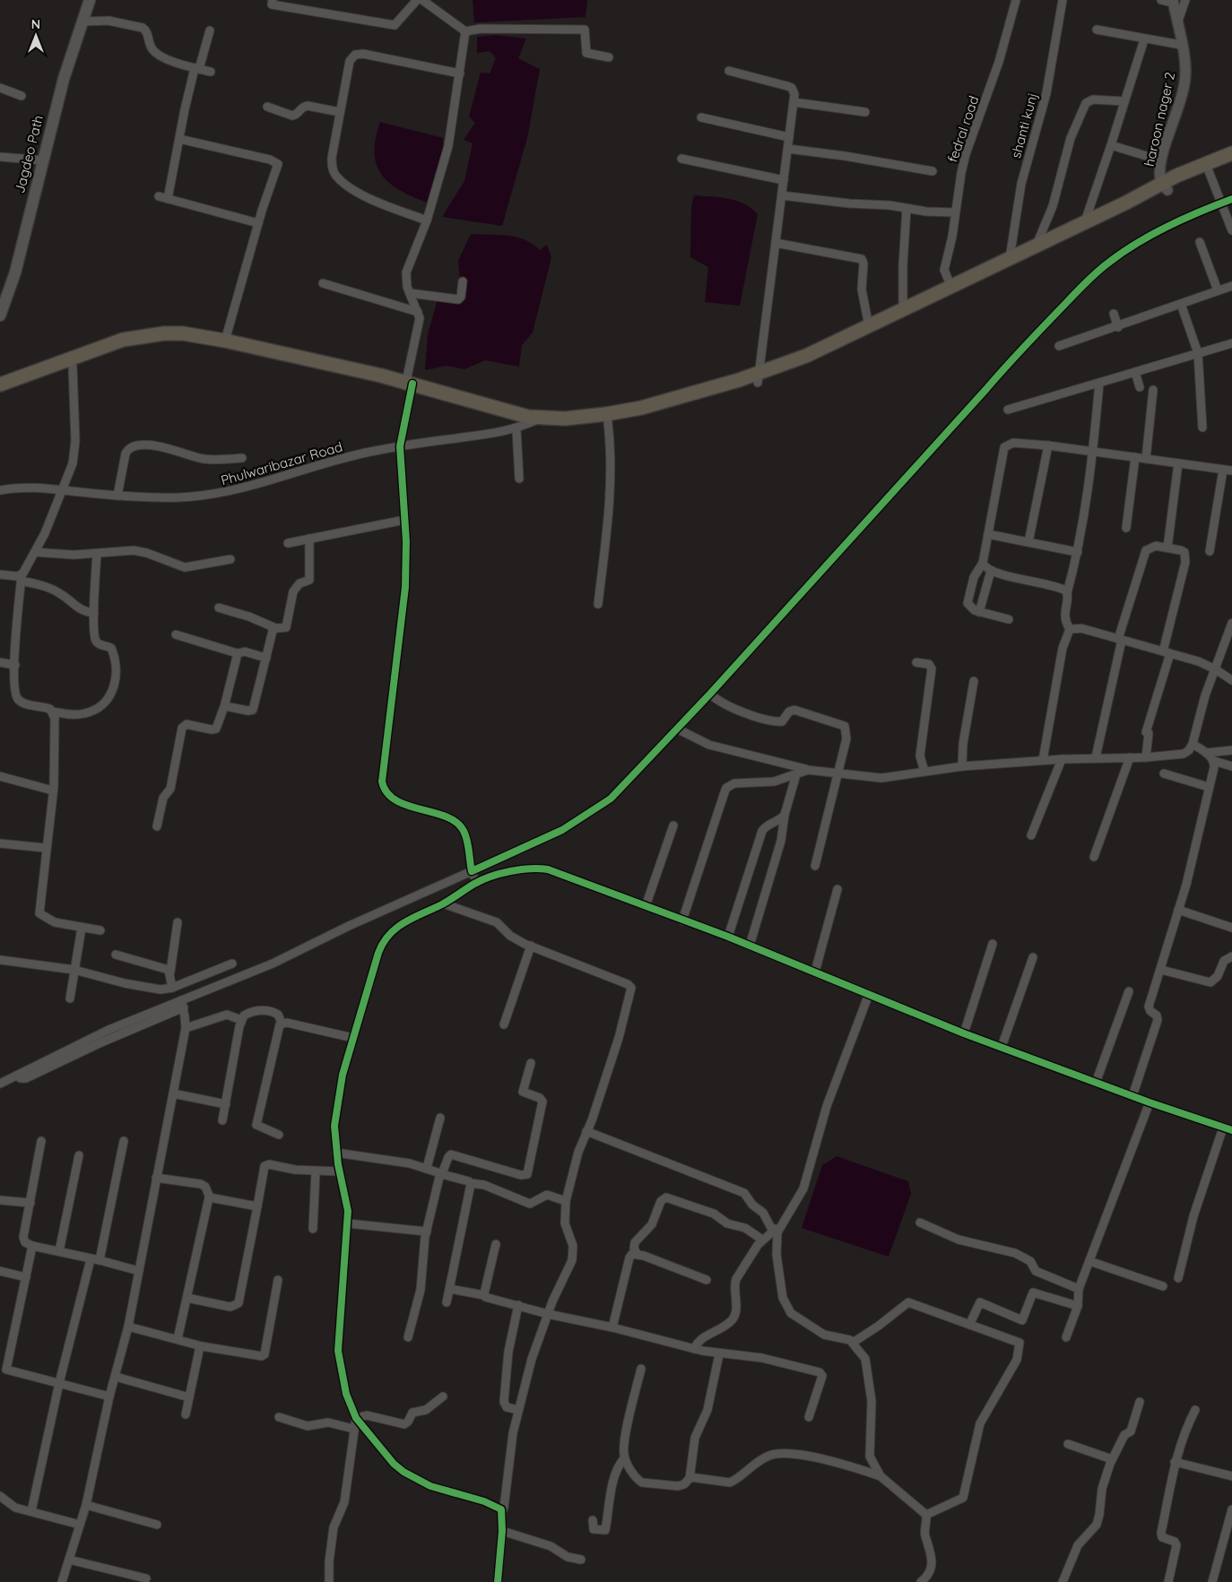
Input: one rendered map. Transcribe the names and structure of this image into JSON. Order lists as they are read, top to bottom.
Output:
{
  "streets": {
    "main road": ["Jagdeo Path"],
    "street": [
      "haroon nager 2",
      "shanti kunj",
      "fedral road",
      "Phulwaribazar Road"
    ]
  },
  "north": "top"
}
